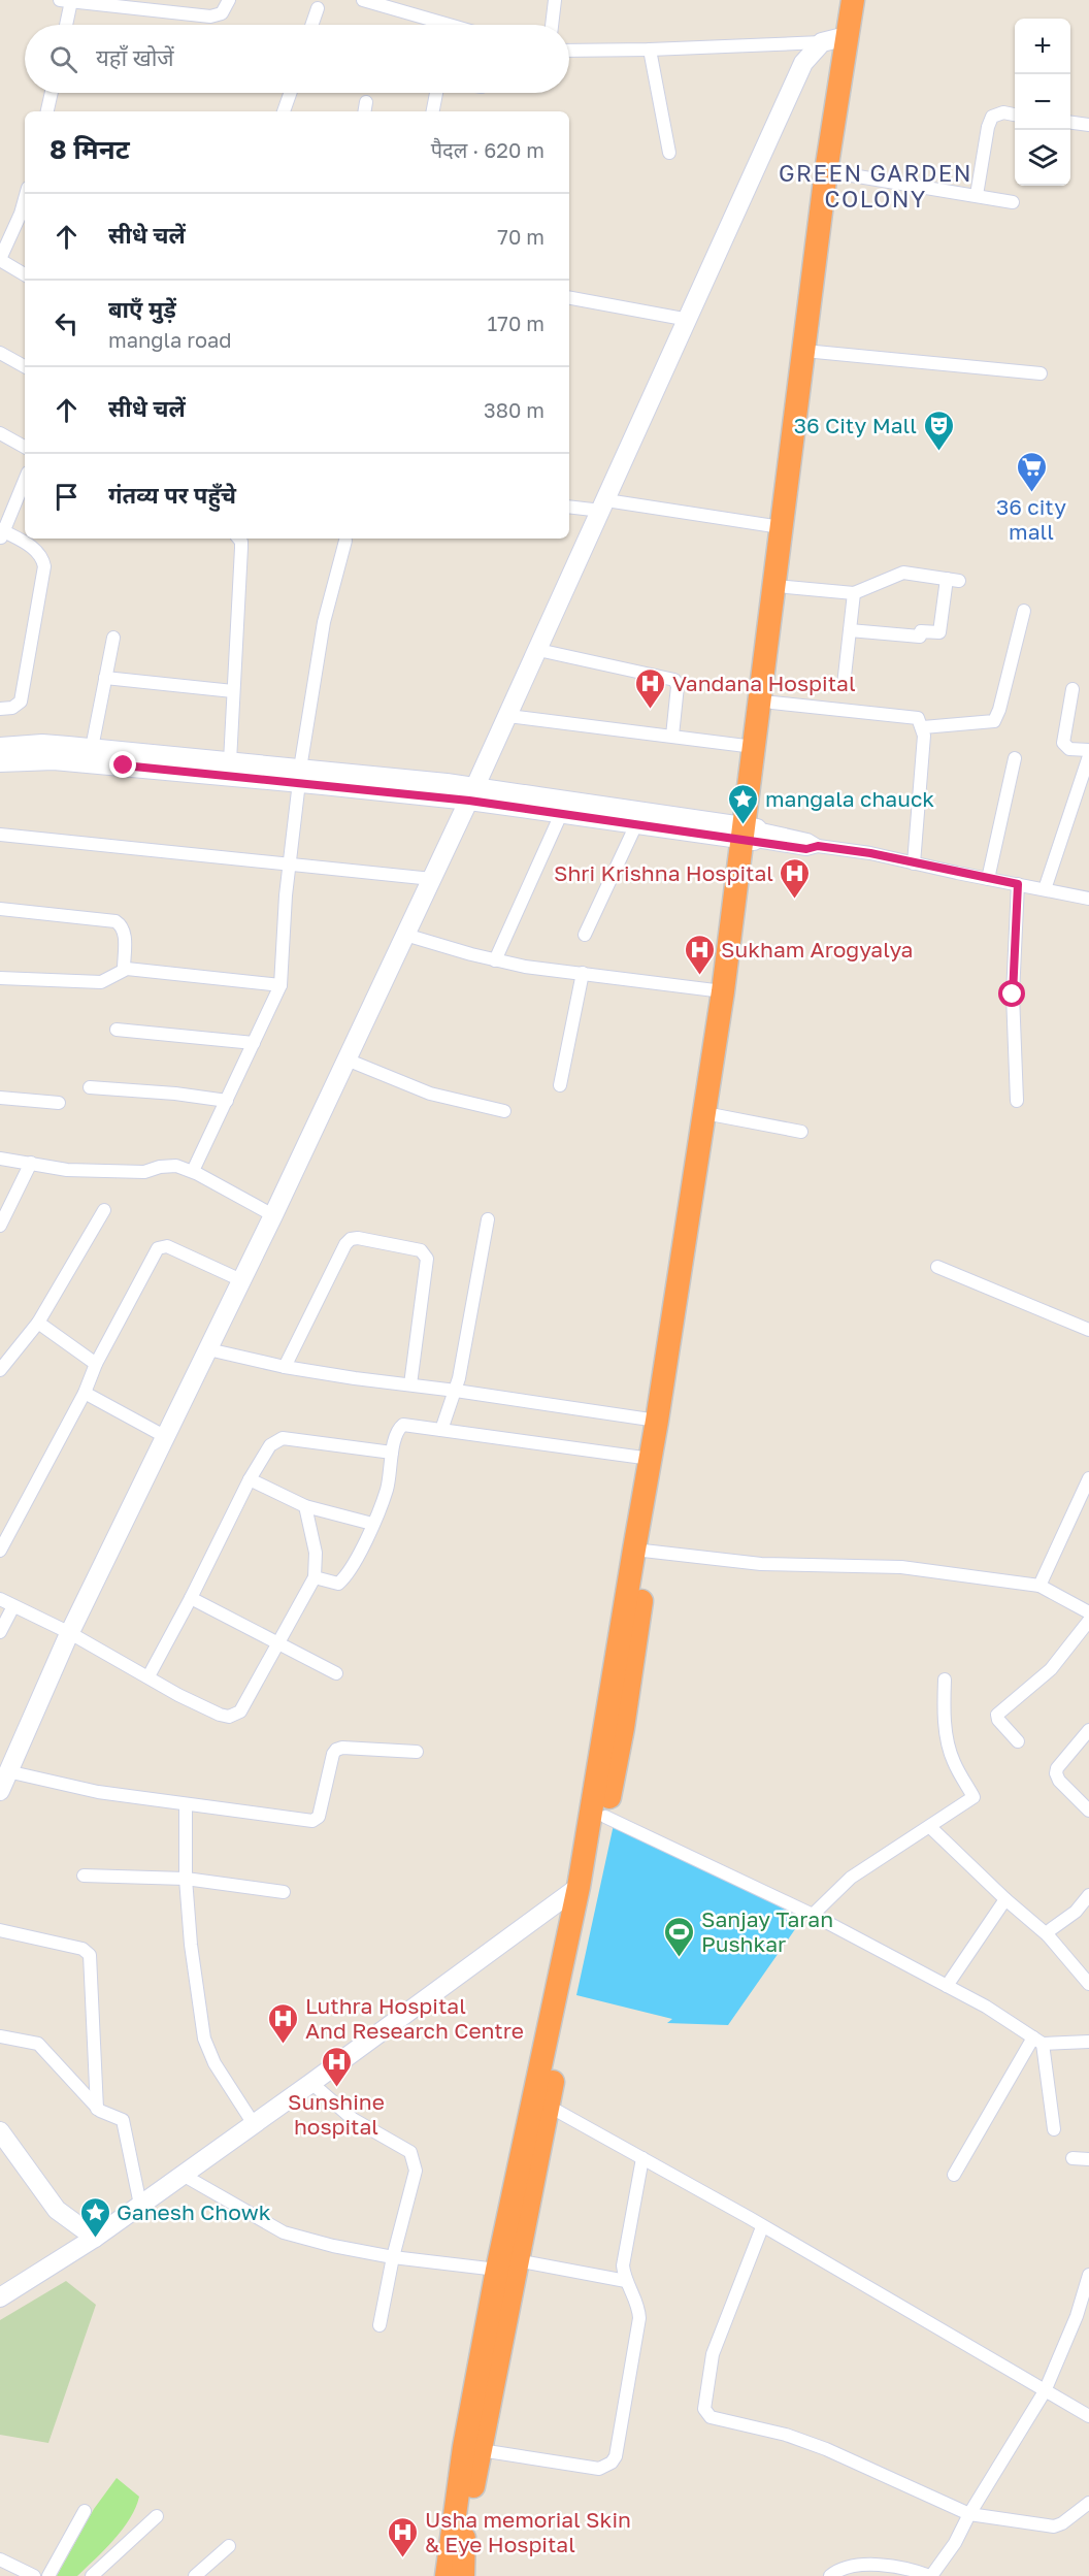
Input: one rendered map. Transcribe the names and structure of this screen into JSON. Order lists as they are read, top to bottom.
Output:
{
  "districts": ["GREEN GARDEN COLONY"],
  "places": {
    "theatre": ["36 City Mall"],
    "supermarket": ["36 city mall"],
    "hospital": [
      "Vandana Hospital",
      "Shri Krishna Hospital",
      "Sukham Arogyalya",
      "Luthra Hospital And Research Centre",
      "Sunshine hospital",
      "Usha memorial Skin & Eye Hospital"
    ],
    "place": ["mangala chauck", "Ganesh Chowk"],
    "sports": ["Sanjay Taran Pushkar"]
  },
  "page": {
    "map_buttons": ["+", "−"],
    "search": "यहाँ खोजें",
    "heading": ["8 मिनट", "पैदल · 620 m"],
    "list": [
      ["सीधे चलें", "70 m"],
      ["बाएँ मुड़ें", "mangla road", "170 m"],
      ["सीधे चलें", "380 m"],
      "गंतव्य पर पहुँचे"
    ]
  }
}
